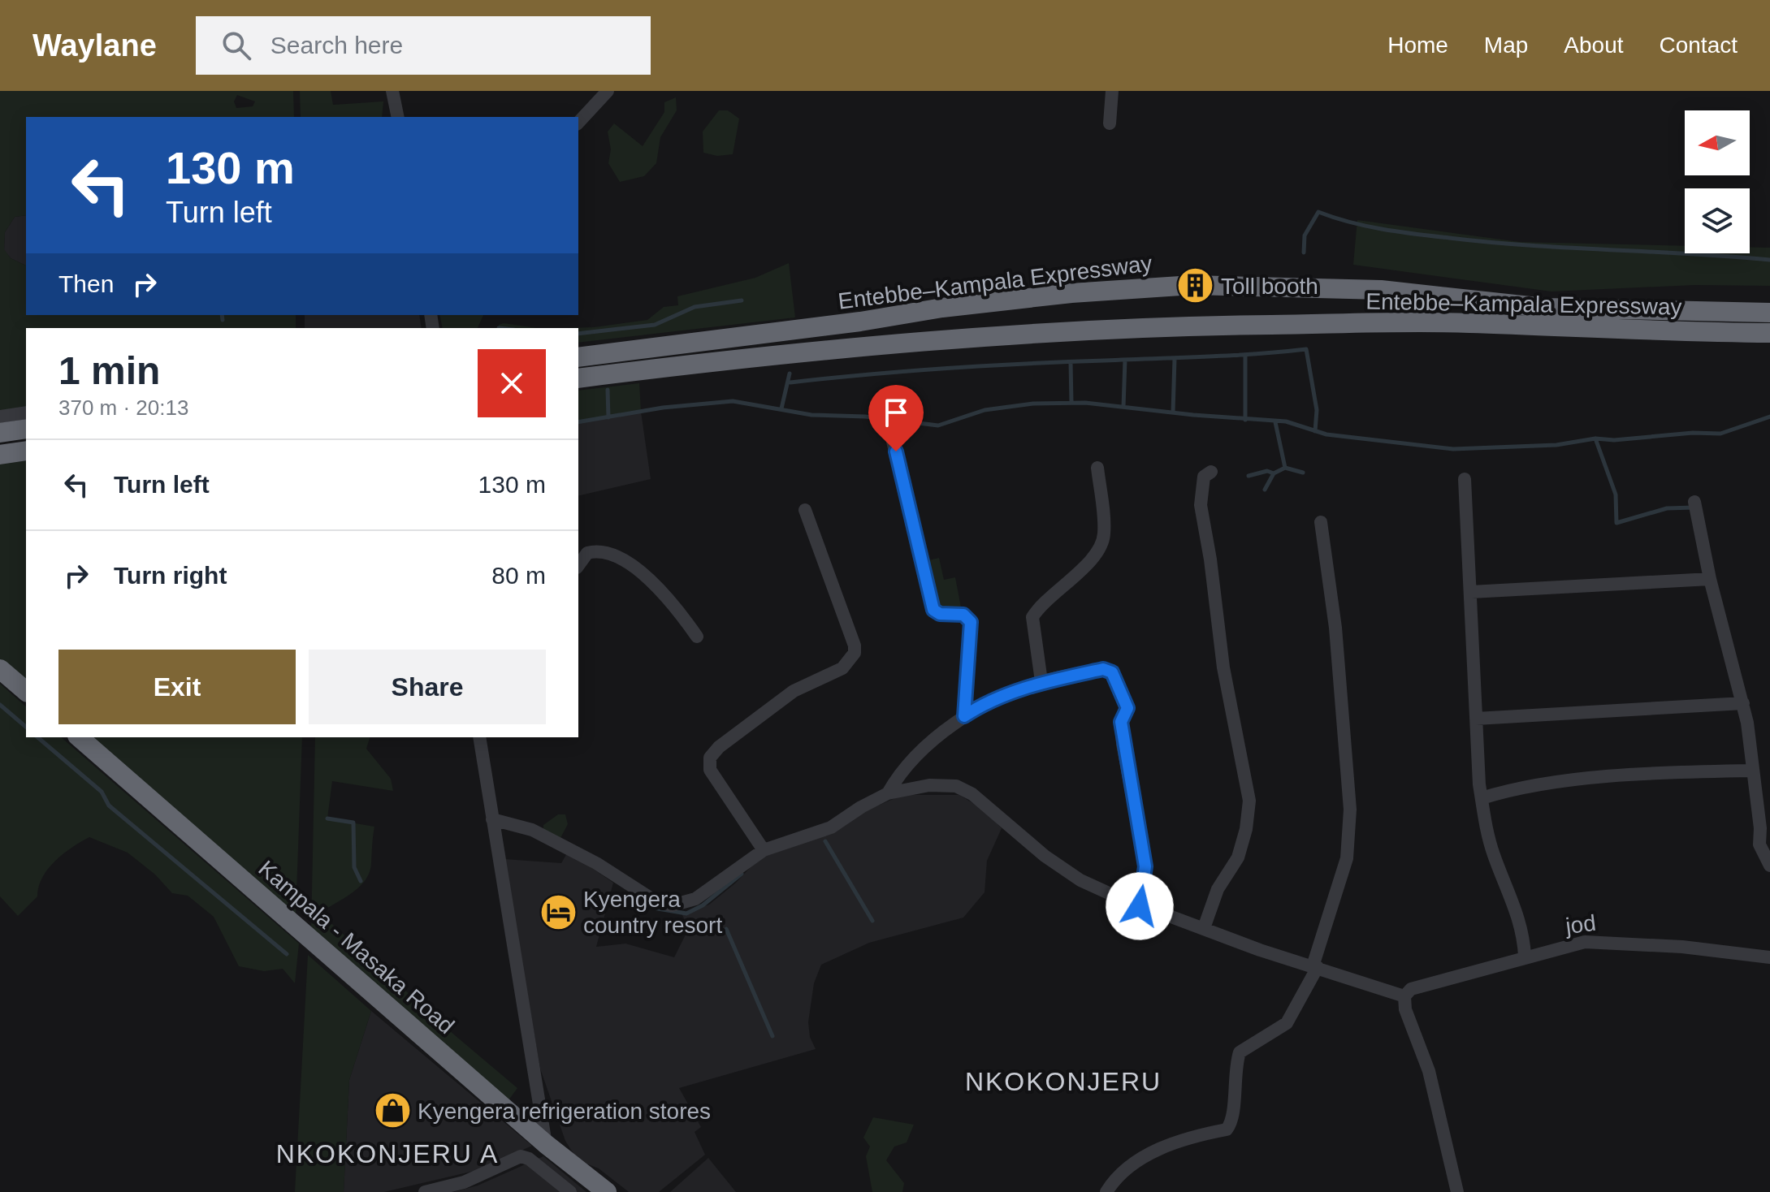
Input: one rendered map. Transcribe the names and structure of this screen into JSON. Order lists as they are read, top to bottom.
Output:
{
  "streets": {
    "highway": ["Entebbe–Kampala Expressway", "Kampala - Masaka Road"],
    "street": ["jod"]
  },
  "districts": ["NKOKONJERU", "NKOKONJERU A"],
  "places": {
    "building": ["Toll booth"],
    "hotel": ["Kyengera country resort"],
    "shop": ["Kyengera refrigeration stores"]
  },
  "north": "left",
  "page": {
    "header": "Waylane",
    "search": "Search here",
    "nav": [
      "Home",
      "Map",
      "About",
      "Contact"
    ],
    "turn": ["130 m", "Turn left"],
    "then": "Then",
    "heading": ["1 min", "370 m · 20:13"],
    "list": [
      {
        "name": "Turn left",
        "value": "130 m"
      },
      {
        "name": "Turn right",
        "value": "80 m"
      }
    ],
    "buttons": ["Exit", "Share"]
  }
}
